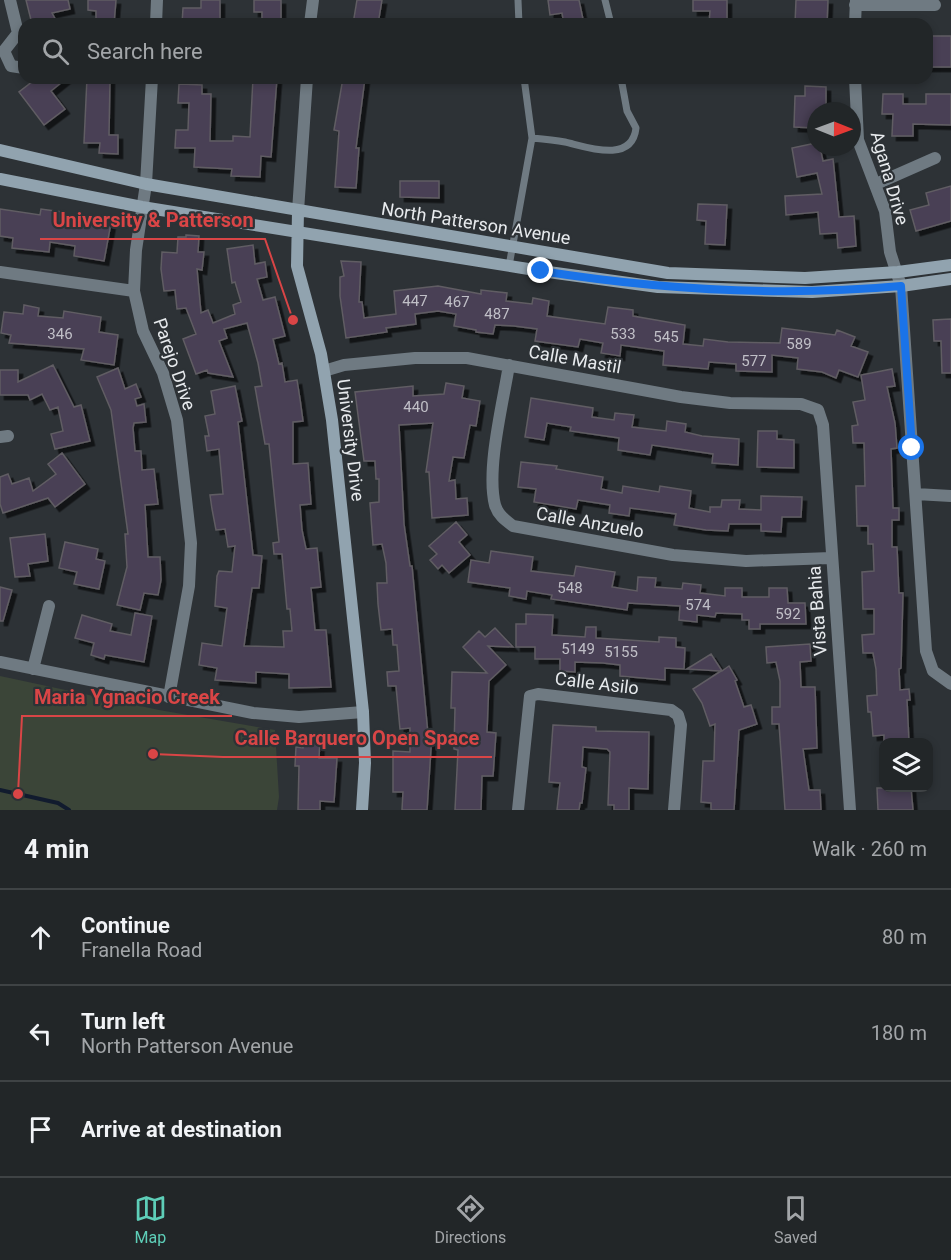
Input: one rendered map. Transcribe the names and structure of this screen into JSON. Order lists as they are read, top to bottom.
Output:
{
  "streets": {
    "main road": ["North Patterson Avenue", "University Drive"],
    "street": [
      "Agana Drive",
      "Calle Mastil",
      "Parejo Drive",
      "Calle Anzuelo",
      "Vista Bahia",
      "Calle Asilo"
    ]
  },
  "crossings": [
    ["Agana Drive", "North Patterson Avenue"],
    ["North Patterson Avenue", "Parejo Drive"],
    ["North Patterson Avenue", "University Drive"],
    ["Calle Mastil", "University Drive"],
    ["Calle Mastil", "Calle Anzuelo"],
    ["Calle Mastil", "Vista Bahia"],
    ["Calle Anzuelo", "Vista Bahia"]
  ],
  "places": ["University & Patterson", "Calle Barquero Open Space", "Maria Ygnacio Creek"],
  "house_numbers": [
    "447",
    "467",
    "487",
    "346",
    "533",
    "545",
    "589",
    "577",
    "440",
    "548",
    "574",
    "592",
    "5149",
    "5155"
  ],
  "north": "right",
  "page": {
    "search": "Search here",
    "heading": ["4 min", "Walk · 260 m"],
    "list": [
      ["Continue", "Franella Road", "80 m"],
      ["Turn left", "North Patterson Avenue", "180 m"],
      "Arrive at destination"
    ],
    "nav": ["Map", "Directions", "Saved"]
  }
}
